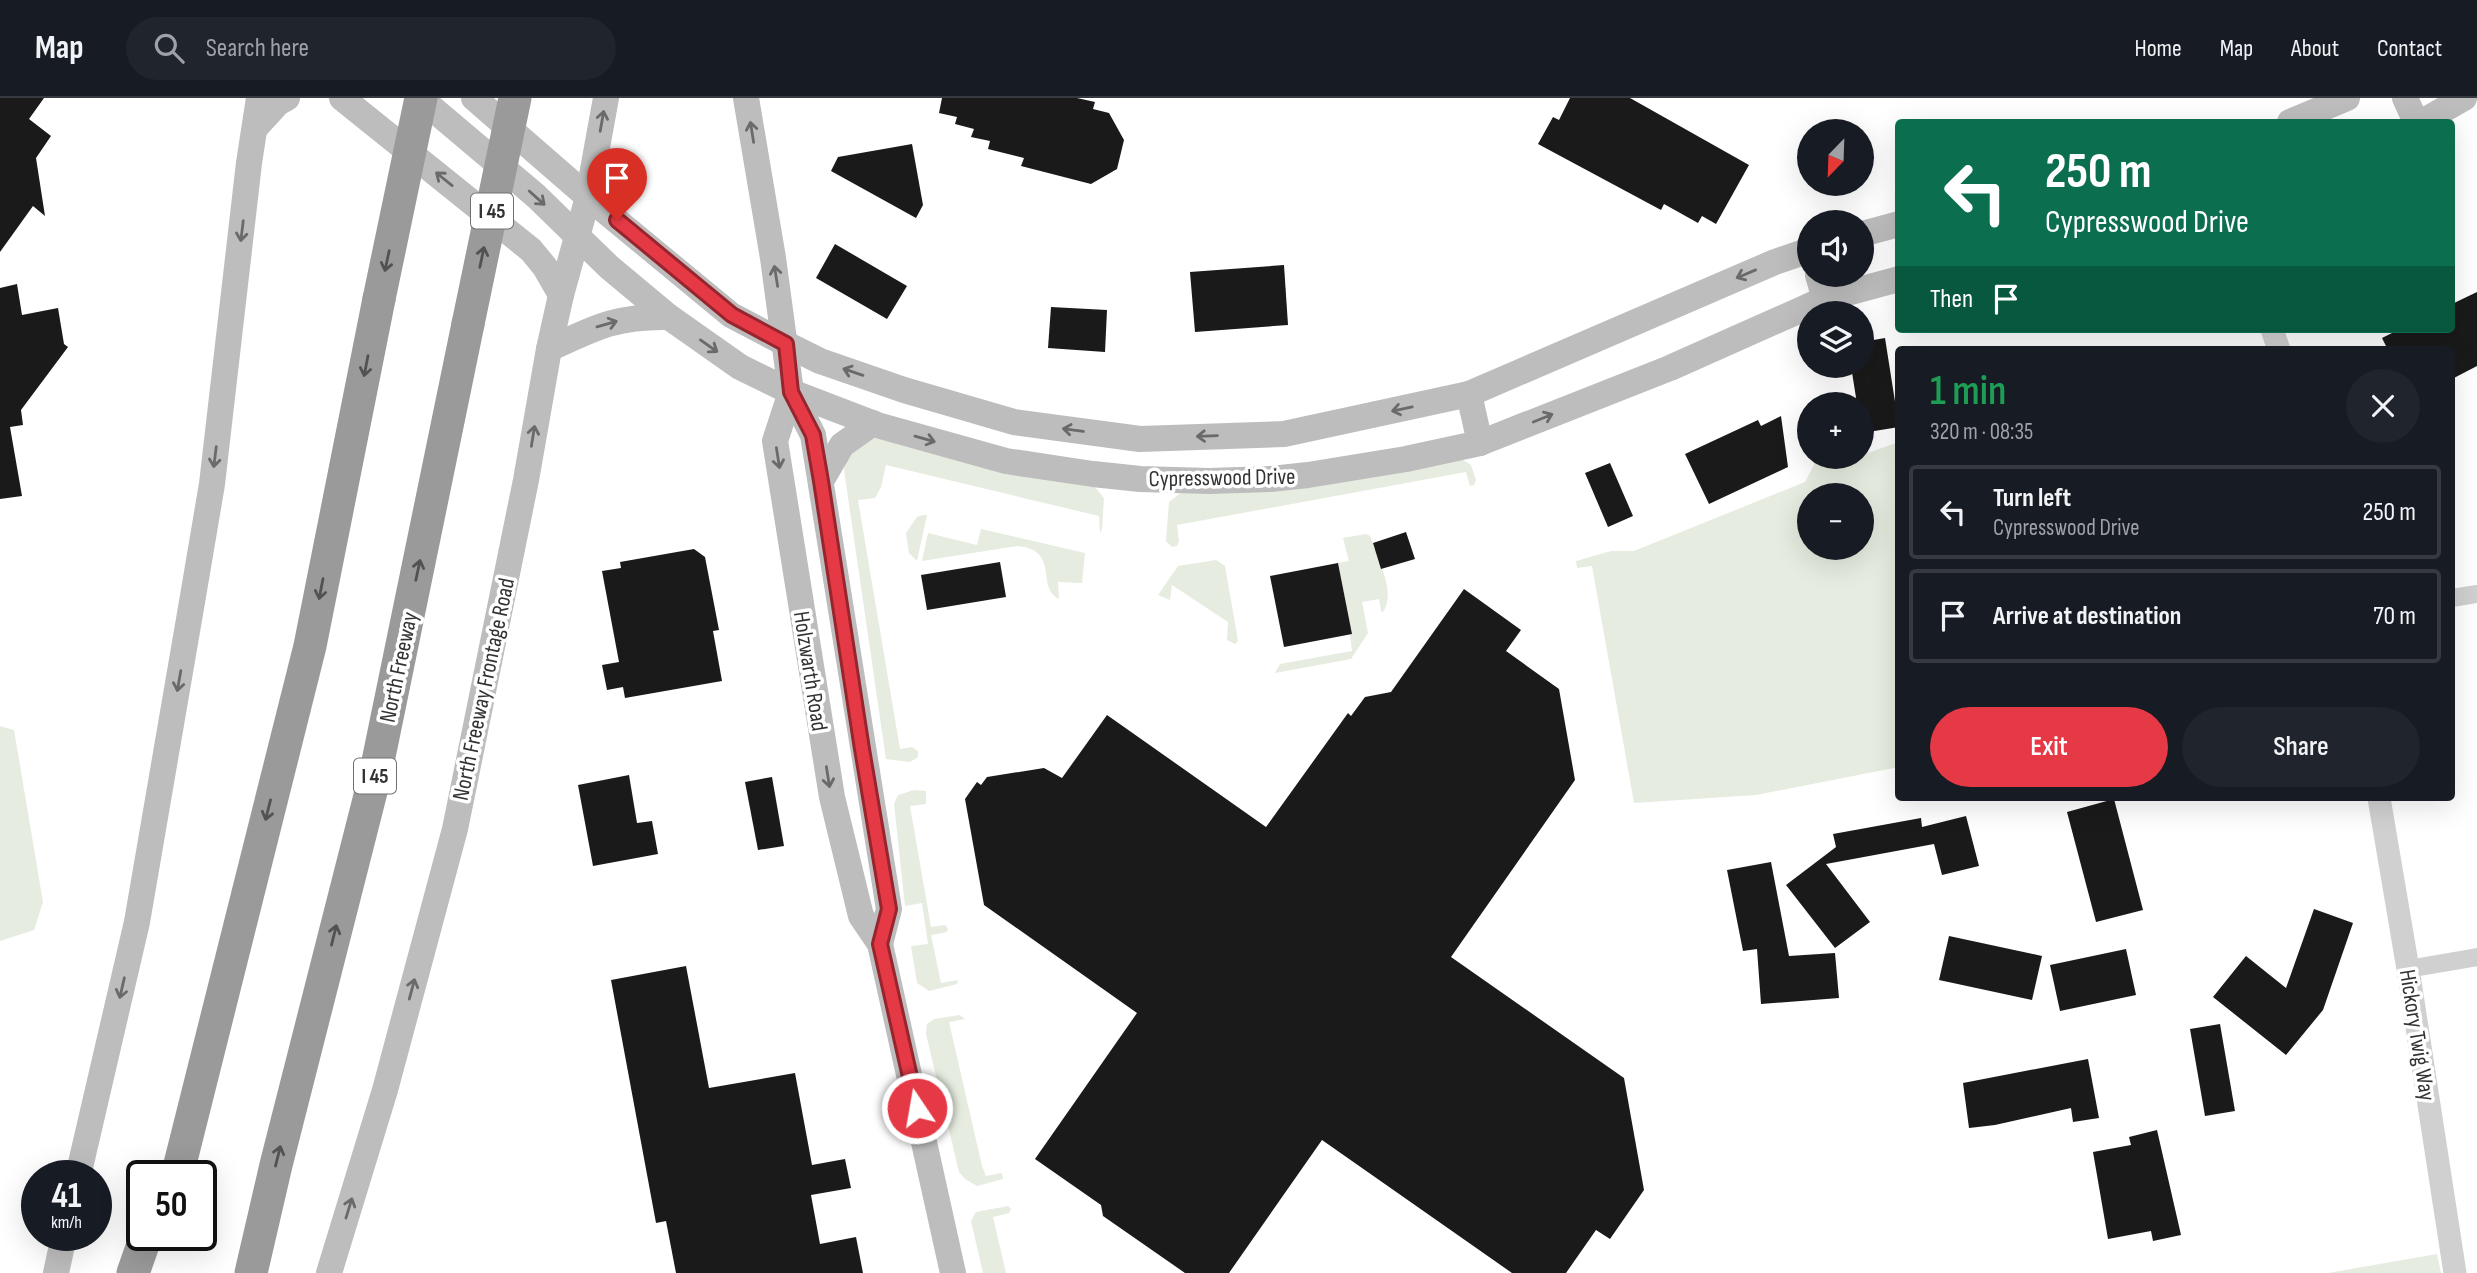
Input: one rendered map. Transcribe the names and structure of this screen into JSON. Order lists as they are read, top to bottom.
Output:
{
  "streets": {
    "highway": ["I 45", "North Freeway"],
    "main road": ["Cypresswood Drive", "Holzwarth Road", "North Freeway Frontage Road"],
    "street": ["Hickory Twig Way"]
  },
  "crossings": [
    ["Cypresswood Drive", "Holzwarth Road"],
    ["Cypresswood Drive", "North Freeway Frontage Road"]
  ],
  "one_way": ["North Freeway Frontage Road"],
  "north": "bottom left",
  "page": {
    "header": "Map",
    "search": "Search here",
    "nav": [
      "Home",
      "Map",
      "About",
      "Contact"
    ],
    "map_buttons": ["+", "−"],
    "turn": ["250 m", "Cypresswood Drive"],
    "then": "Then",
    "heading": ["1 min", "320 m · 08:35"],
    "list": [
      {
        "name": "Turn left",
        "note": "Cypresswood Drive",
        "value": "250 m"
      },
      {
        "name": "Arrive at destination",
        "value": "70 m"
      }
    ],
    "buttons": ["Exit", "Share"],
    "speed": "41 km/h",
    "limit": "50"
  }
}
